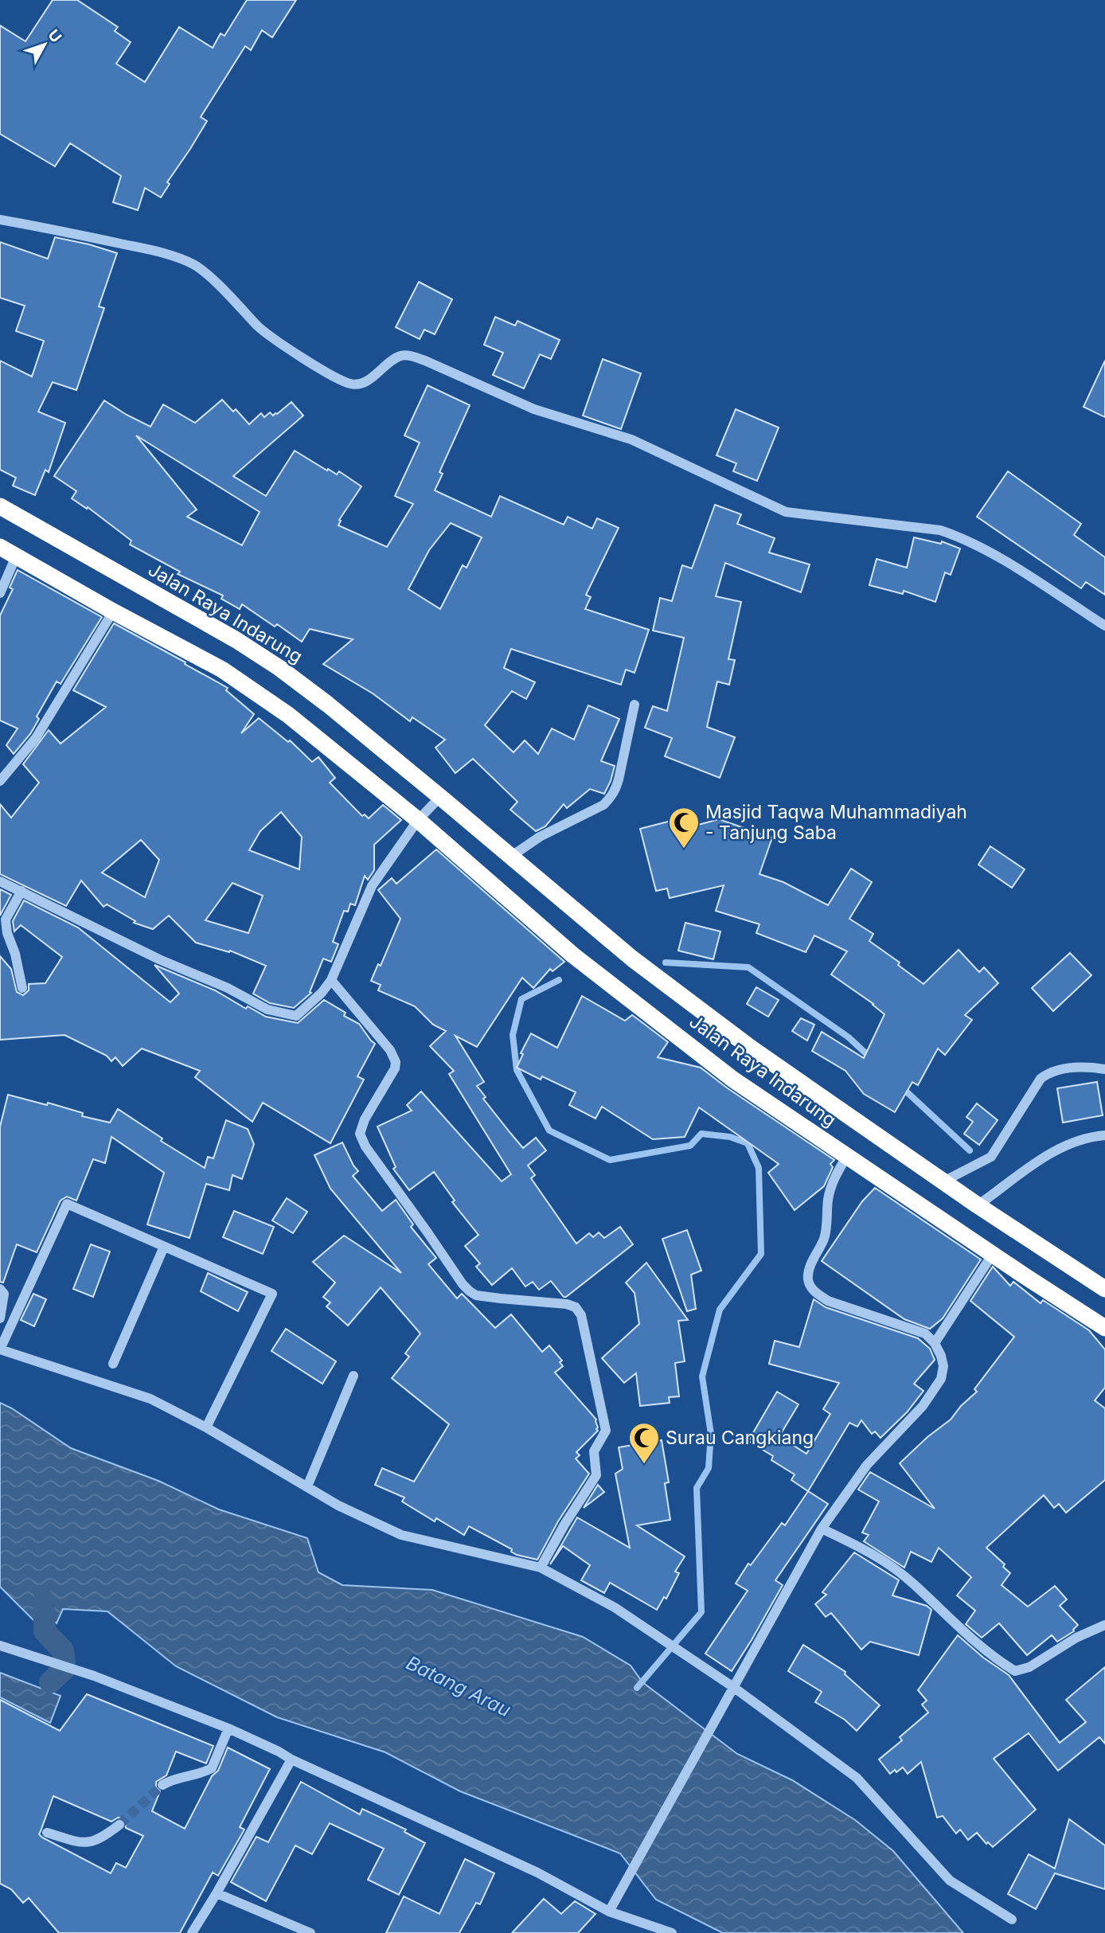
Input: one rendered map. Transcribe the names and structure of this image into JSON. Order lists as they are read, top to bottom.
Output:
{
  "streets": {
    "highway": ["Jalan Raya Indarung"]
  },
  "water": ["Batang Arau"],
  "places": {
    "mosque": ["Masjid Taqwa Muhammadiyah - Tanjung Saba", "Surau Cangkiang"]
  },
  "north": "top right"
}
